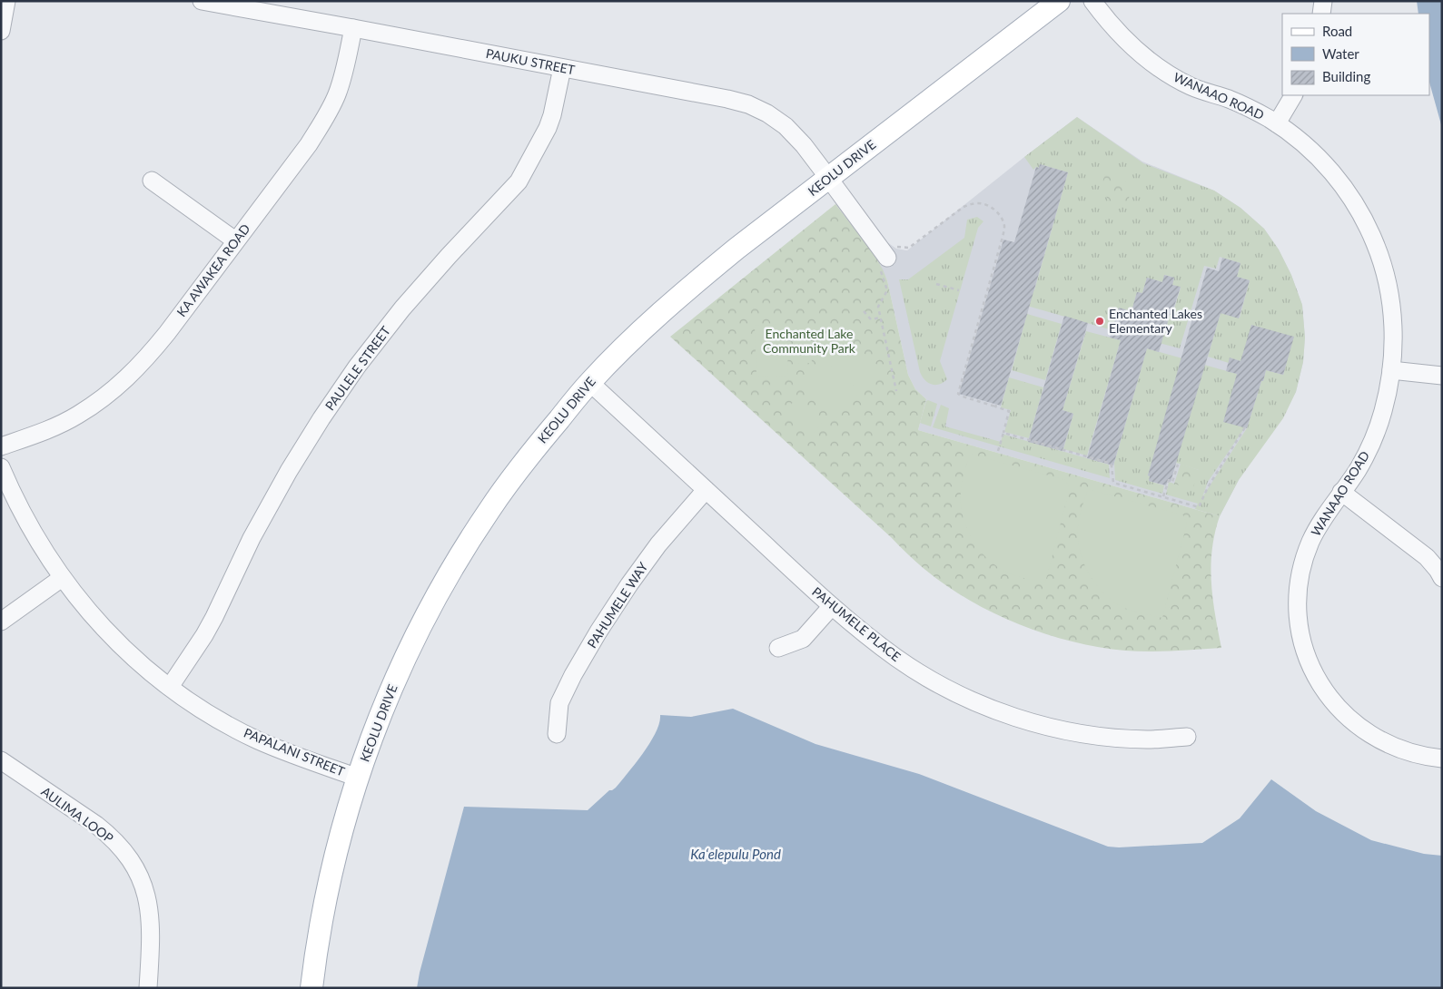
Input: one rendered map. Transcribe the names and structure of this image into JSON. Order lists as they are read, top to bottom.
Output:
{
  "streets": {
    "main road": ["KEOLU DRIVE"],
    "street": [
      "PAUKU STREET",
      "WANAAO ROAD",
      "KA AWAKEA ROAD",
      "PAULELE STREET",
      "PAHUMELE WAY",
      "PAHUMELE PLACE",
      "PAPALANI STREET",
      "AULIMA LOOP"
    ]
  },
  "crossings": [
    ["PAUKU STREET", "KEOLU DRIVE"],
    ["PAUKU STREET", "KA AWAKEA ROAD"],
    ["PAUKU STREET", "PAULELE STREET"],
    ["KEOLU DRIVE", "PAHUMELE PLACE"],
    ["KEOLU DRIVE", "PAPALANI STREET"],
    ["PAULELE STREET", "PAPALANI STREET"],
    ["PAHUMELE WAY", "PAHUMELE PLACE"]
  ],
  "water": ["Kaʻelepulu Pond"],
  "parks": ["Enchanted Lake Community Park"],
  "places": ["Enchanted Lakes Elementary"],
  "legend": ["Road", "Water", "Building"]
}
